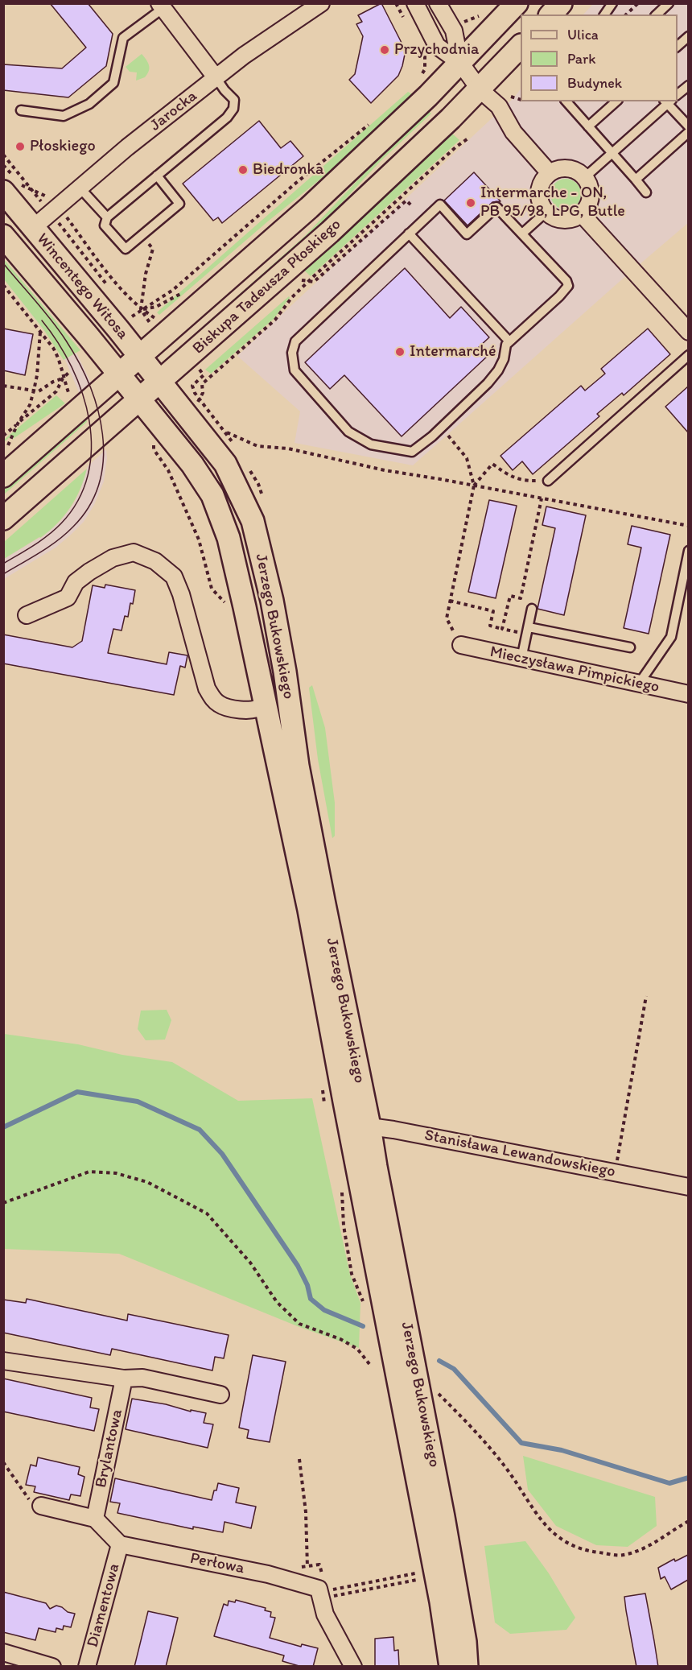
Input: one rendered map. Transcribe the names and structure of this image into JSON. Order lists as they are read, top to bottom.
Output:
{
  "streets": {
    "street": [
      "Jarocka",
      "Wincentego Witosa",
      "Biskupa Tadeusza Płoskiego",
      "Jerzego Bukowskiego",
      "Mieczysława Pimpickiego",
      "Stanisława Lewandowskiego",
      "Brylantowa",
      "Perłowa",
      "Diamentowa"
    ]
  },
  "crossings": [
    ["Jarocka", "Wincentego Witosa"],
    ["Wincentego Witosa", "Biskupa Tadeusza Płoskiego"],
    ["Wincentego Witosa", "Jerzego Bukowskiego"],
    ["Biskupa Tadeusza Płoskiego", "Jerzego Bukowskiego"],
    ["Jerzego Bukowskiego", "Stanisława Lewandowskiego"],
    ["Perłowa", "Diamentowa"]
  ],
  "places": [
    "Przychodnia",
    "Płoskiego",
    "Biedronka",
    "Intermarche - ON, PB 95/98, LPG, Butle",
    "Intermarché"
  ],
  "legend": ["Ulica", "Park", "Budynek"]
}
